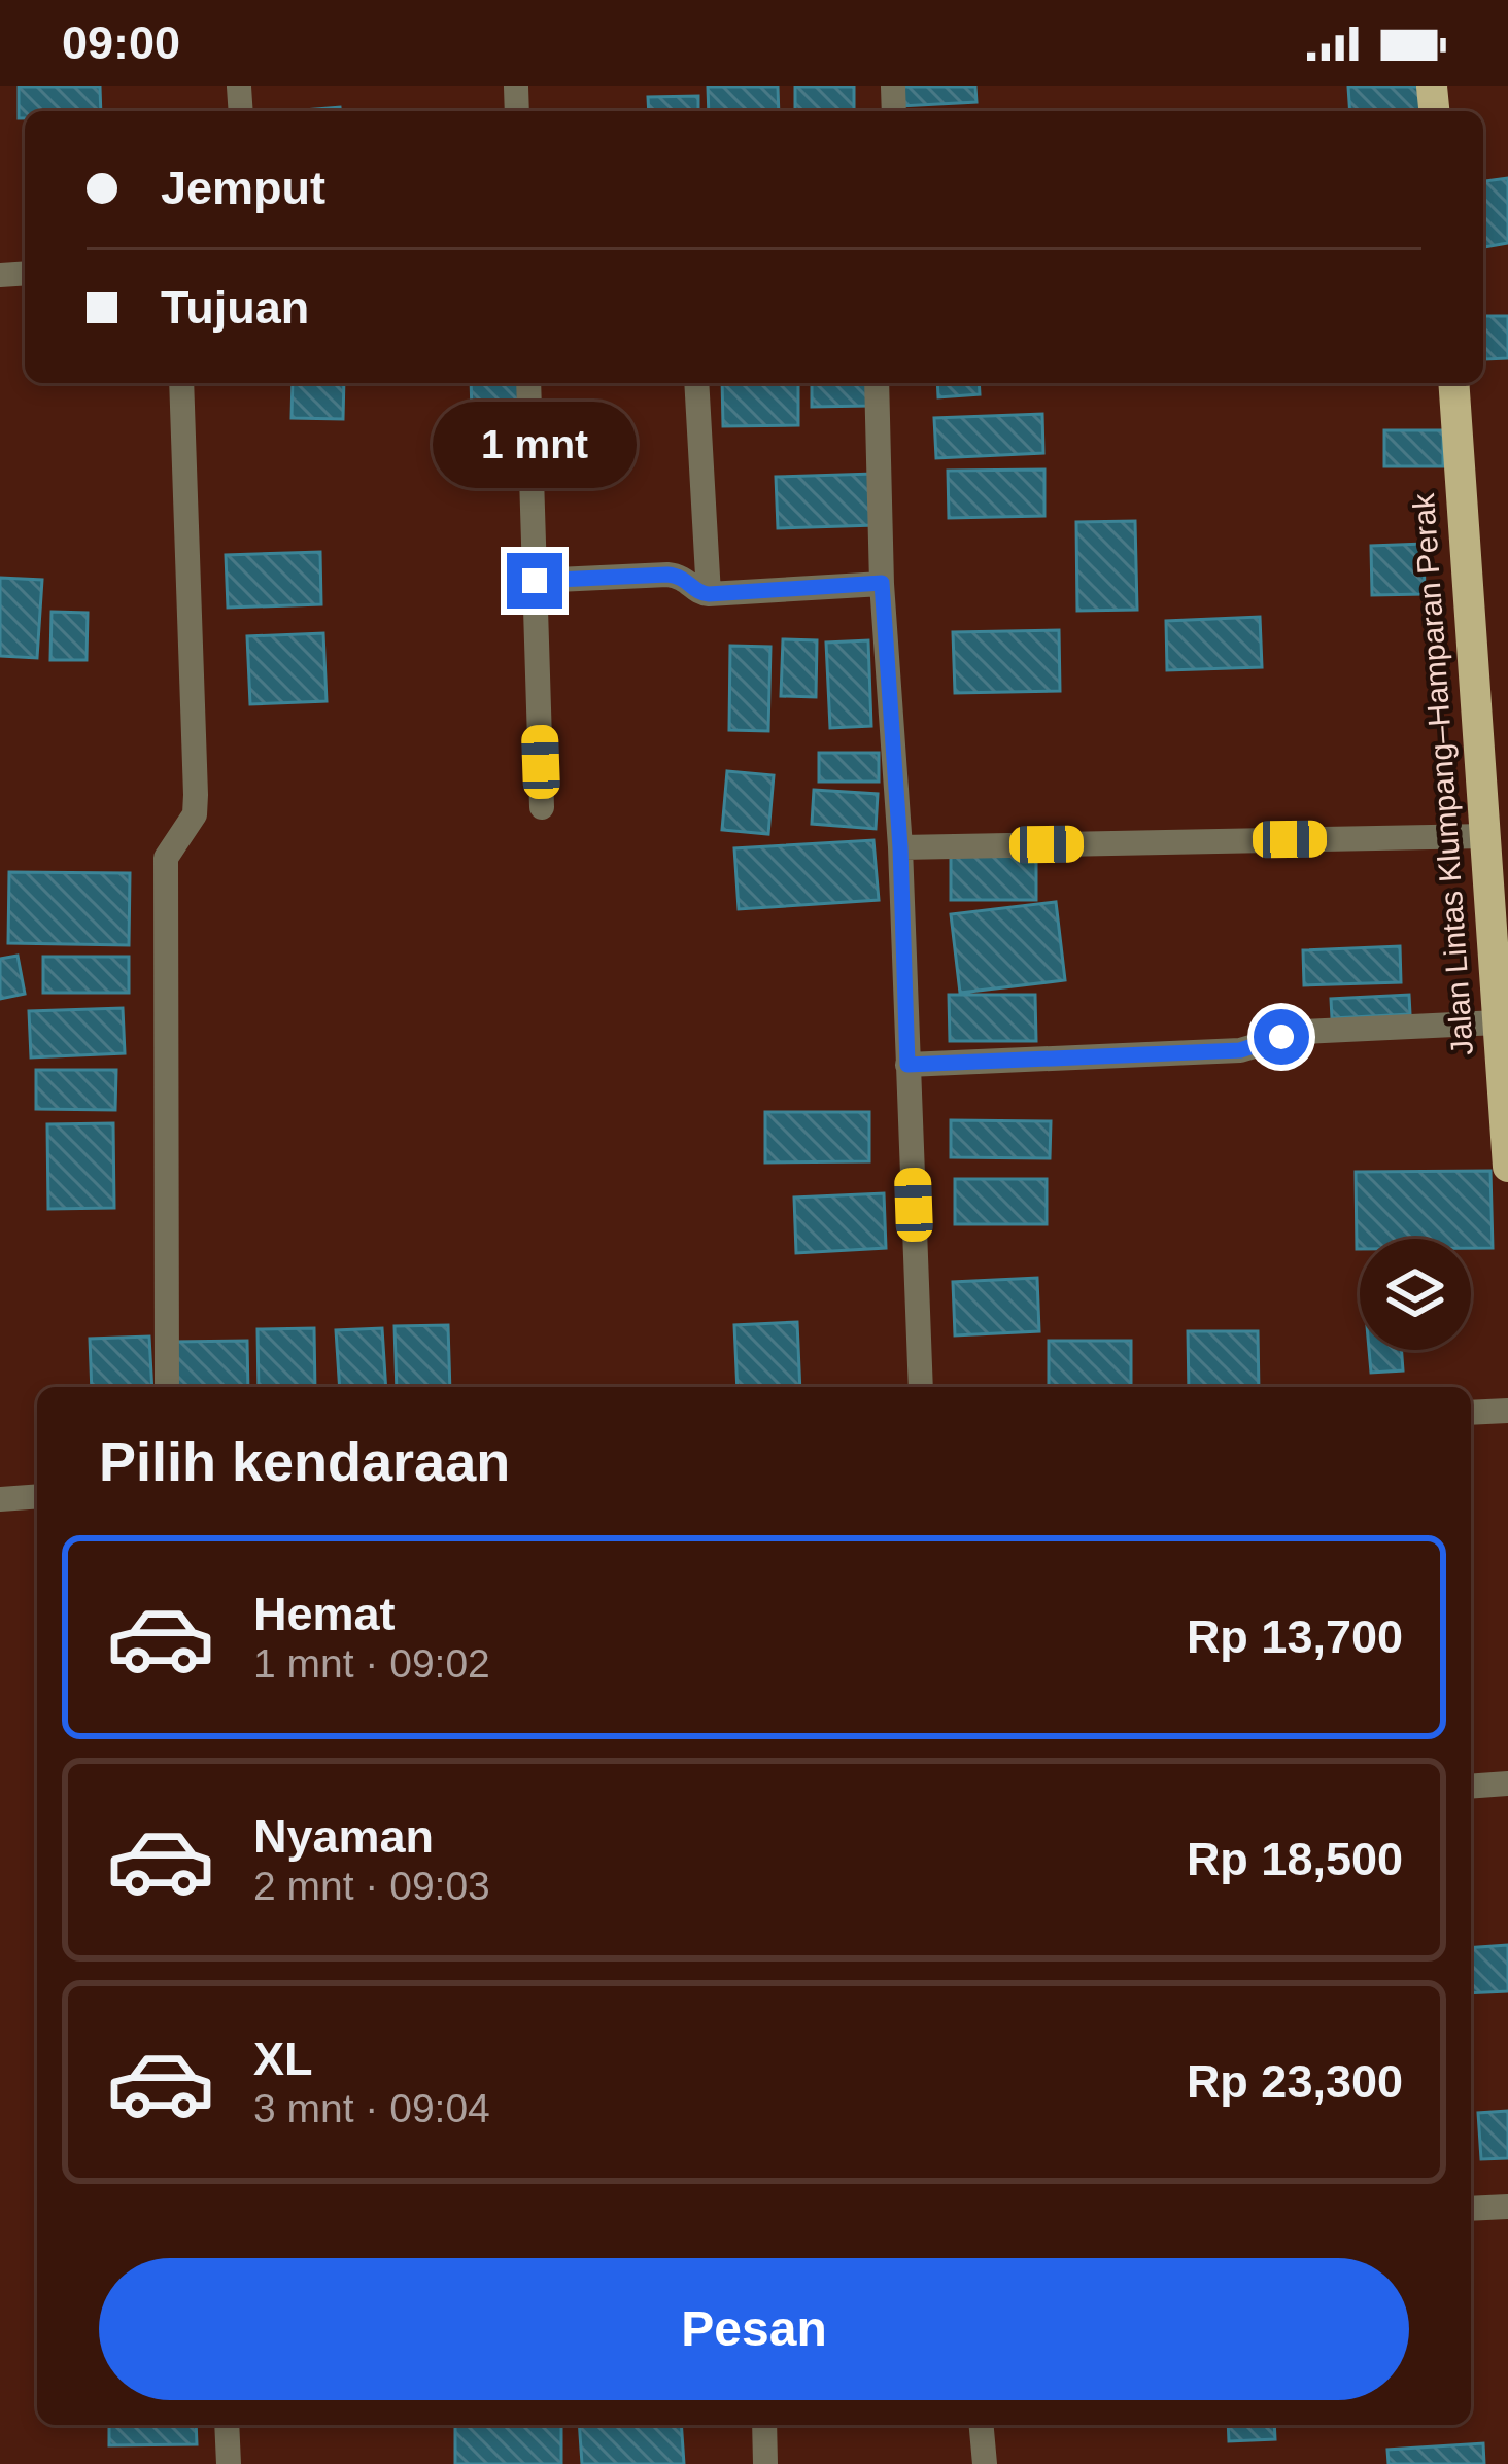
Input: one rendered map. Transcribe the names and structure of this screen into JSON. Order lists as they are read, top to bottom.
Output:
{
  "streets": {
    "main road": ["Jalan Lintas Klumpang–Hamparan Perak"]
  },
  "page": {
    "status": "09:00",
    "banner": ["Jemput", "Tujuan"],
    "bubble": "1 mnt",
    "heading": "Pilih kendaraan",
    "list": [
      {
        "name": "Hemat",
        "note": "1 mnt · 09:02",
        "value": "Rp 13,700"
      },
      {
        "name": "Nyaman",
        "note": "2 mnt · 09:03",
        "value": "Rp 18,500"
      },
      {
        "name": "XL",
        "note": "3 mnt · 09:04",
        "value": "Rp 23,300"
      }
    ],
    "buttons": "Pesan"
  }
}
